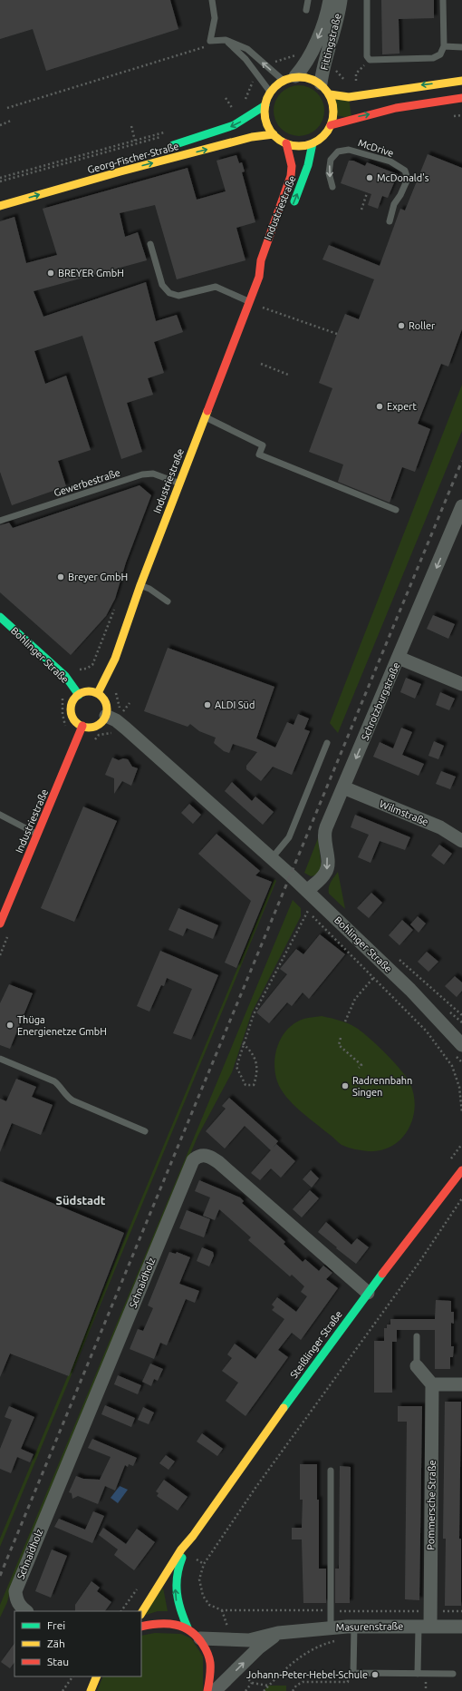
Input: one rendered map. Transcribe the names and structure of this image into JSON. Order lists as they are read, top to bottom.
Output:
{
  "streets": {
    "street": [
      "Fittingstraße",
      "Georg-Fischer-Straße",
      "Industriestraße",
      "Bohlinger Straße",
      "Schrotzburgstraße",
      "Wilmstraße",
      "Schnaidholz",
      "Steißlinger Straße",
      "Pommersche Straße",
      "Masurenstraße"
    ],
    "lane": ["McDrive", "Gewerbestraße"]
  },
  "crossings": [
    ["Fittingstraße", "Georg-Fischer-Straße"],
    ["Fittingstraße", "Industriestraße"],
    ["Georg-Fischer-Straße", "Industriestraße"],
    ["Industriestraße", "Gewerbestraße"],
    ["Industriestraße", "Bohlinger Straße"],
    ["Bohlinger Straße", "Schrotzburgstraße"],
    ["Schrotzburgstraße", "Wilmstraße"],
    ["Schnaidholz", "Steißlinger Straße"],
    ["Steißlinger Straße", "Masurenstraße"],
    ["Pommersche Straße", "Masurenstraße"]
  ],
  "one_way": ["Schrotzburgstraße"],
  "districts": ["Südstadt"],
  "places": [
    "McDonald's",
    "BREYER GmbH",
    "Roller",
    "Expert",
    "Breyer GmbH",
    "ALDI Süd",
    "Thüga Energienetze GmbH",
    "Radrennbahn Singen",
    "Johann-Peter-Hebel-Schule"
  ],
  "legend": ["Frei", "Zäh", "Stau"]
}
